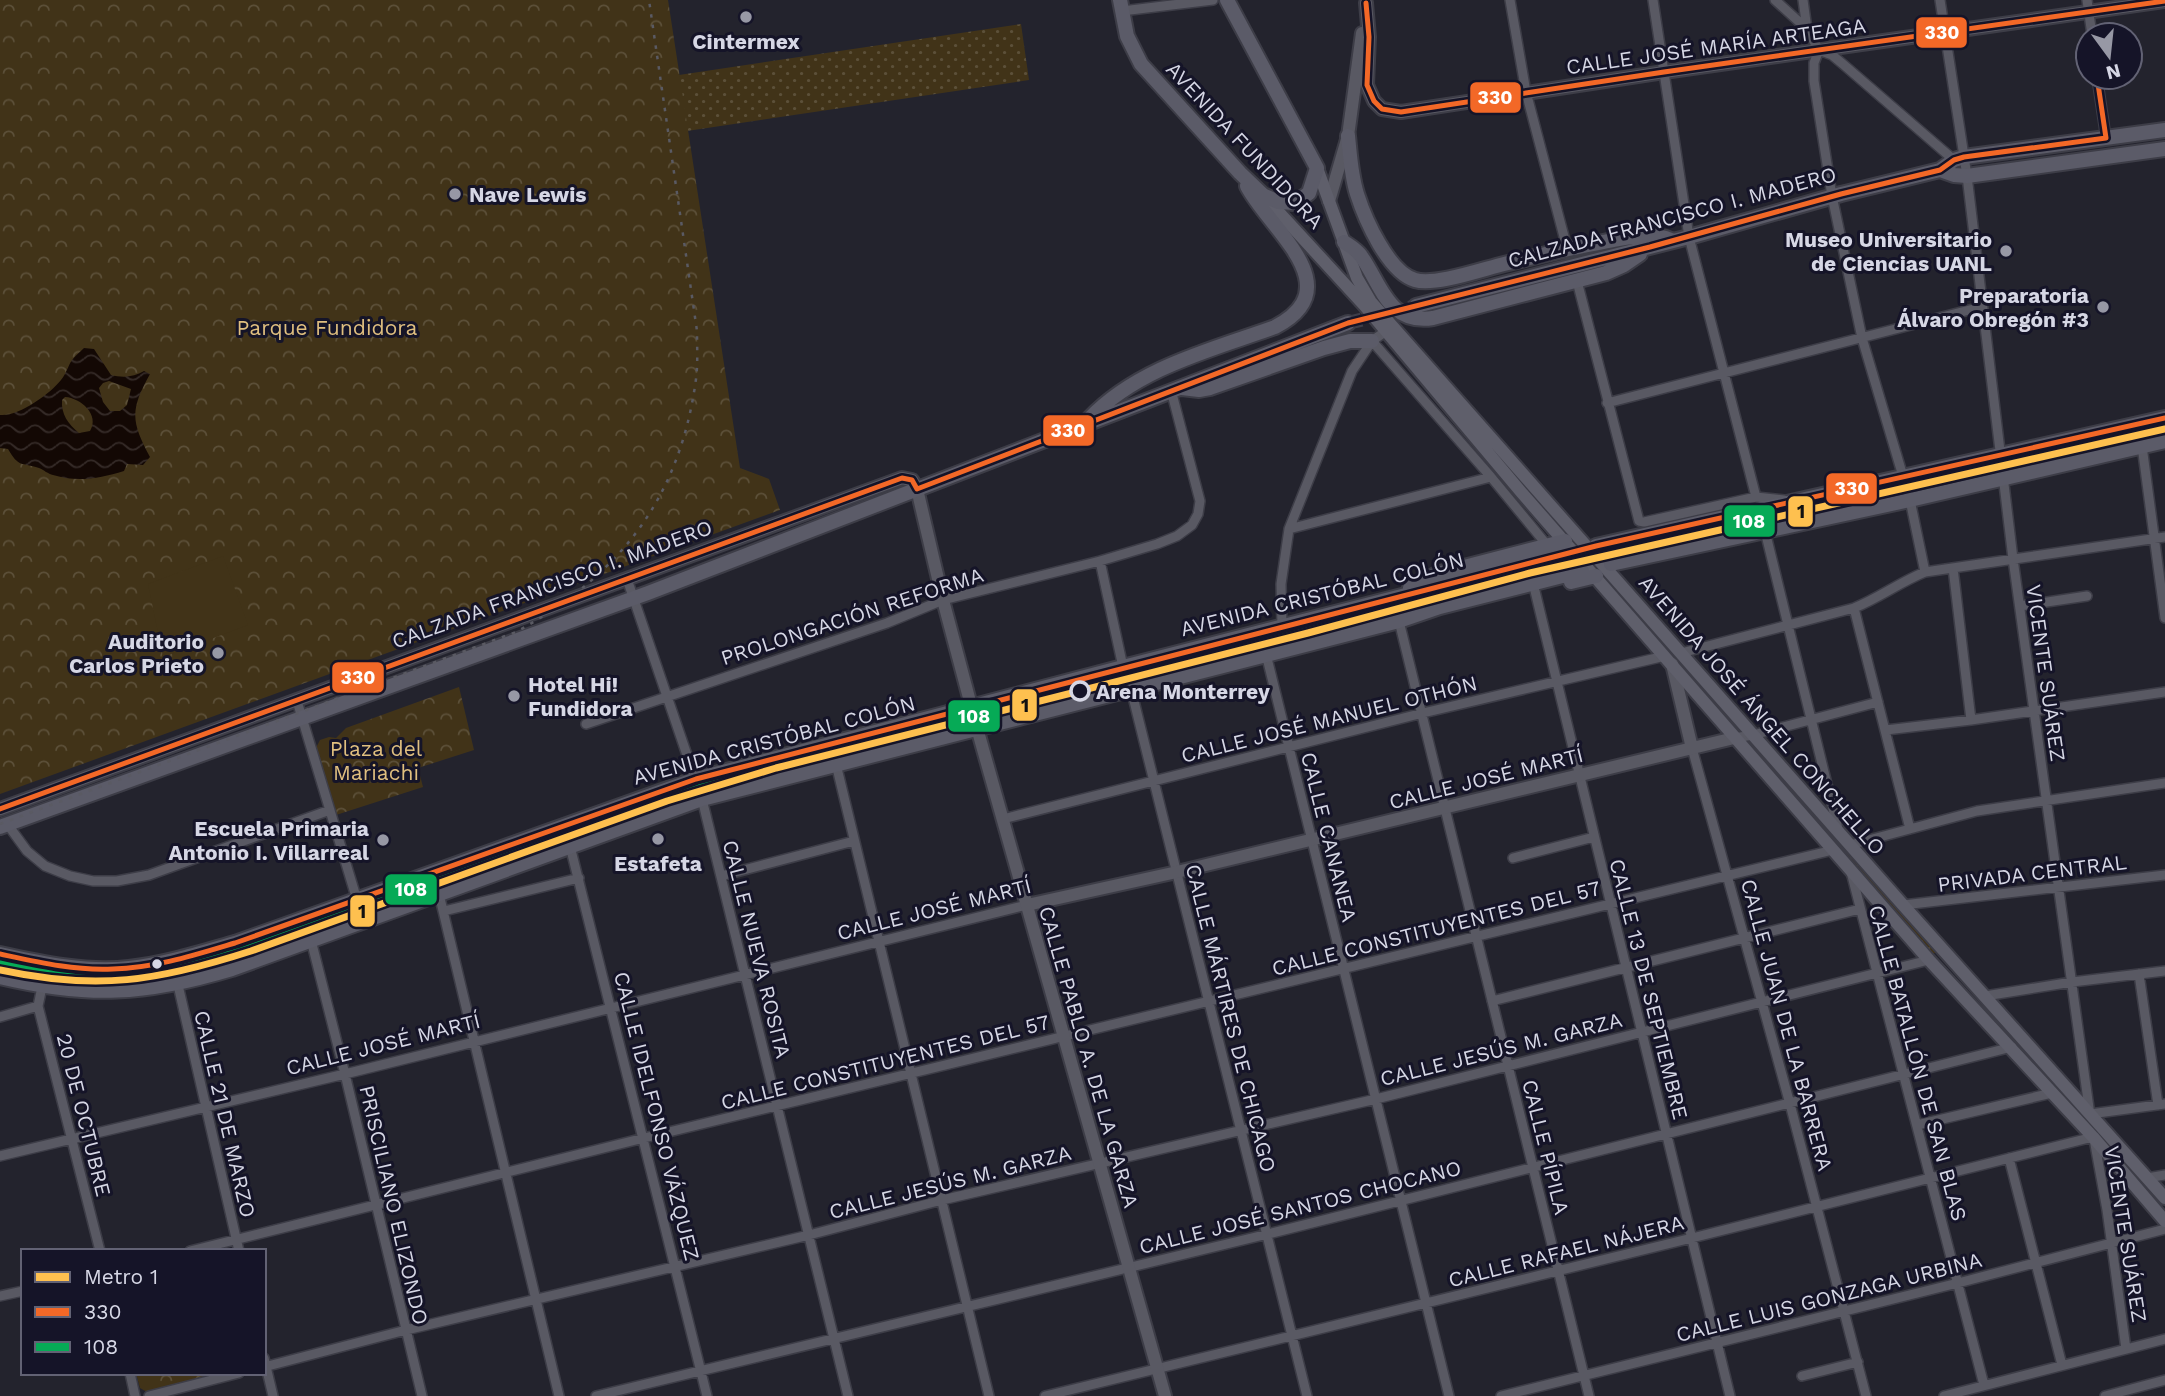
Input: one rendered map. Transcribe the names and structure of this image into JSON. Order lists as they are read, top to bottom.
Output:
{
  "streets": {
    "main road": [
      "AVENIDA FUNDIDORA",
      "CALZADA FRANCISCO I. MADERO",
      "AVENIDA CRISTÓBAL COLÓN",
      "AVENIDA JOSÉ ÁNGEL CONCHELLO"
    ],
    "street": [
      "CALLE JOSÉ MARÍA ARTEAGA",
      "PROLONGACIÓN REFORMA",
      "VICENTE SUÁREZ",
      "CALLE JOSÉ MANUEL OTHÓN",
      "CALLE JOSÉ MARTÍ",
      "CALLE CANANEA",
      "PRIVADA CENTRAL",
      "CALLE CONSTITUYENTES DEL 57",
      "CALLE NUEVA ROSITA",
      "CALLE 13 DE SEPTIEMBRE",
      "CALLE MÁRTIRES DE CHICAGO",
      "CALLE JUAN DE LA BARRERA",
      "CALLE JESÚS M. GARZA",
      "CALLE PABLO A. DE LA GARZA",
      "CALLE BATALLÓN DE SAN BLAS",
      "CALLE 21 DE MARZO",
      "20 DE OCTUBRE",
      "CALLE IDELFONSO VÁZQUEZ",
      "CALLE PÍPILA",
      "PRISCILIANO ELIZONDO",
      "CALLE JOSÉ SANTOS CHOCANO",
      "CALLE RAFAEL NÁJERA",
      "CALLE LUIS GONZAGA URBINA"
    ]
  },
  "crossings": [
    ["CALLE JOSÉ MARÍA ARTEAGA", "VICENTE SUÁREZ"],
    ["AVENIDA FUNDIDORA", "AVENIDA JOSÉ ÁNGEL CONCHELLO"],
    ["CALZADA FRANCISCO I. MADERO", "PROLONGACIÓN REFORMA"],
    ["CALZADA FRANCISCO I. MADERO", "VICENTE SUÁREZ"],
    ["CALZADA FRANCISCO I. MADERO", "CALLE NUEVA ROSITA"],
    ["AVENIDA CRISTÓBAL COLÓN", "AVENIDA JOSÉ ÁNGEL CONCHELLO"],
    ["AVENIDA CRISTÓBAL COLÓN", "CALLE CANANEA"],
    ["AVENIDA CRISTÓBAL COLÓN", "CALLE NUEVA ROSITA"],
    ["AVENIDA CRISTÓBAL COLÓN", "CALLE MÁRTIRES DE CHICAGO"],
    ["AVENIDA CRISTÓBAL COLÓN", "CALLE PABLO A. DE LA GARZA"],
    ["AVENIDA CRISTÓBAL COLÓN", "CALLE 21 DE MARZO"],
    ["AVENIDA CRISTÓBAL COLÓN", "20 DE OCTUBRE"],
    ["AVENIDA CRISTÓBAL COLÓN", "CALLE IDELFONSO VÁZQUEZ"],
    ["AVENIDA CRISTÓBAL COLÓN", "CALLE PÍPILA"],
    ["AVENIDA CRISTÓBAL COLÓN", "PRISCILIANO ELIZONDO"],
    ["PROLONGACIÓN REFORMA", "CALLE NUEVA ROSITA"],
    ["VICENTE SUÁREZ", "AVENIDA JOSÉ ÁNGEL CONCHELLO"],
    ["VICENTE SUÁREZ", "PRIVADA CENTRAL"],
    ["VICENTE SUÁREZ", "CALLE RAFAEL NÁJERA"],
    ["VICENTE SUÁREZ", "CALLE LUIS GONZAGA URBINA"],
    ["AVENIDA JOSÉ ÁNGEL CONCHELLO", "CALLE JOSÉ MANUEL OTHÓN"],
    ["AVENIDA JOSÉ ÁNGEL CONCHELLO", "CALLE JOSÉ MARTÍ"],
    ["AVENIDA JOSÉ ÁNGEL CONCHELLO", "PRIVADA CENTRAL"],
    ["AVENIDA JOSÉ ÁNGEL CONCHELLO", "CALLE CONSTITUYENTES DEL 57"],
    ["AVENIDA JOSÉ ÁNGEL CONCHELLO", "CALLE JUAN DE LA BARRERA"],
    ["AVENIDA JOSÉ ÁNGEL CONCHELLO", "CALLE JESÚS M. GARZA"],
    ["AVENIDA JOSÉ ÁNGEL CONCHELLO", "CALLE BATALLÓN DE SAN BLAS"],
    ["AVENIDA JOSÉ ÁNGEL CONCHELLO", "CALLE JOSÉ SANTOS CHOCANO"],
    ["AVENIDA JOSÉ ÁNGEL CONCHELLO", "CALLE RAFAEL NÁJERA"],
    ["CALLE JOSÉ MANUEL OTHÓN", "CALLE CANANEA"],
    ["CALLE JOSÉ MANUEL OTHÓN", "CALLE 13 DE SEPTIEMBRE"],
    ["CALLE JOSÉ MANUEL OTHÓN", "CALLE MÁRTIRES DE CHICAGO"],
    ["CALLE JOSÉ MANUEL OTHÓN", "CALLE JUAN DE LA BARRERA"],
    ["CALLE JOSÉ MANUEL OTHÓN", "CALLE PABLO A. DE LA GARZA"],
    ["CALLE JOSÉ MANUEL OTHÓN", "CALLE PÍPILA"],
    ["CALLE JOSÉ MARTÍ", "CALLE CANANEA"],
    ["CALLE JOSÉ MARTÍ", "CALLE NUEVA ROSITA"],
    ["CALLE JOSÉ MARTÍ", "CALLE 13 DE SEPTIEMBRE"],
    ["CALLE JOSÉ MARTÍ", "CALLE MÁRTIRES DE CHICAGO"],
    ["CALLE JOSÉ MARTÍ", "CALLE JUAN DE LA BARRERA"],
    ["CALLE JOSÉ MARTÍ", "CALLE PABLO A. DE LA GARZA"],
    ["CALLE JOSÉ MARTÍ", "CALLE 21 DE MARZO"],
    ["CALLE JOSÉ MARTÍ", "20 DE OCTUBRE"],
    ["CALLE JOSÉ MARTÍ", "CALLE IDELFONSO VÁZQUEZ"],
    ["CALLE JOSÉ MARTÍ", "CALLE PÍPILA"],
    ["CALLE JOSÉ MARTÍ", "PRISCILIANO ELIZONDO"],
    ["CALLE CANANEA", "CALLE CONSTITUYENTES DEL 57"],
    ["CALLE CANANEA", "CALLE JESÚS M. GARZA"],
    ["CALLE CANANEA", "CALLE JOSÉ SANTOS CHOCANO"],
    ["CALLE CANANEA", "CALLE RAFAEL NÁJERA"],
    ["CALLE CONSTITUYENTES DEL 57", "CALLE NUEVA ROSITA"],
    ["CALLE CONSTITUYENTES DEL 57", "CALLE 13 DE SEPTIEMBRE"],
    ["CALLE CONSTITUYENTES DEL 57", "CALLE MÁRTIRES DE CHICAGO"],
    ["CALLE CONSTITUYENTES DEL 57", "CALLE JUAN DE LA BARRERA"],
    ["CALLE CONSTITUYENTES DEL 57", "CALLE PABLO A. DE LA GARZA"],
    ["CALLE CONSTITUYENTES DEL 57", "CALLE 21 DE MARZO"],
    ["CALLE CONSTITUYENTES DEL 57", "CALLE IDELFONSO VÁZQUEZ"],
    ["CALLE CONSTITUYENTES DEL 57", "CALLE PÍPILA"],
    ["CALLE CONSTITUYENTES DEL 57", "PRISCILIANO ELIZONDO"],
    ["CALLE NUEVA ROSITA", "CALLE JESÚS M. GARZA"],
    ["CALLE NUEVA ROSITA", "CALLE JOSÉ SANTOS CHOCANO"],
    ["CALLE 13 DE SEPTIEMBRE", "CALLE JESÚS M. GARZA"],
    ["CALLE 13 DE SEPTIEMBRE", "CALLE JOSÉ SANTOS CHOCANO"],
    ["CALLE 13 DE SEPTIEMBRE", "CALLE RAFAEL NÁJERA"],
    ["CALLE 13 DE SEPTIEMBRE", "CALLE LUIS GONZAGA URBINA"],
    ["CALLE MÁRTIRES DE CHICAGO", "CALLE JESÚS M. GARZA"],
    ["CALLE MÁRTIRES DE CHICAGO", "CALLE JOSÉ SANTOS CHOCANO"],
    ["CALLE MÁRTIRES DE CHICAGO", "CALLE RAFAEL NÁJERA"],
    ["CALLE JUAN DE LA BARRERA", "CALLE JESÚS M. GARZA"],
    ["CALLE JUAN DE LA BARRERA", "CALLE JOSÉ SANTOS CHOCANO"],
    ["CALLE JUAN DE LA BARRERA", "CALLE RAFAEL NÁJERA"],
    ["CALLE JUAN DE LA BARRERA", "CALLE LUIS GONZAGA URBINA"],
    ["CALLE JESÚS M. GARZA", "CALLE PABLO A. DE LA GARZA"],
    ["CALLE JESÚS M. GARZA", "CALLE BATALLÓN DE SAN BLAS"],
    ["CALLE JESÚS M. GARZA", "CALLE IDELFONSO VÁZQUEZ"],
    ["CALLE JESÚS M. GARZA", "CALLE PÍPILA"],
    ["CALLE JESÚS M. GARZA", "PRISCILIANO ELIZONDO"],
    ["CALLE PABLO A. DE LA GARZA", "CALLE JOSÉ SANTOS CHOCANO"],
    ["CALLE PABLO A. DE LA GARZA", "CALLE RAFAEL NÁJERA"],
    ["CALLE BATALLÓN DE SAN BLAS", "CALLE JOSÉ SANTOS CHOCANO"],
    ["CALLE BATALLÓN DE SAN BLAS", "CALLE RAFAEL NÁJERA"],
    ["CALLE BATALLÓN DE SAN BLAS", "CALLE LUIS GONZAGA URBINA"],
    ["CALLE IDELFONSO VÁZQUEZ", "CALLE JOSÉ SANTOS CHOCANO"],
    ["CALLE PÍPILA", "CALLE JOSÉ SANTOS CHOCANO"],
    ["CALLE PÍPILA", "CALLE RAFAEL NÁJERA"],
    ["CALLE PÍPILA", "CALLE LUIS GONZAGA URBINA"]
  ],
  "parks": ["Parque Fundidora", "Plaza del Mariachi"],
  "places": [
    "Cintermex",
    "Nave Lewis",
    "Museo Universitario de Ciencias UANL",
    "Preparatoria Álvaro Obregón #3",
    "Auditorio Carlos Prieto",
    "Arena Monterrey",
    "Hotel Hi! Fundidora",
    "Estafeta",
    "Escuela Primaria Antonio I. Villarreal"
  ],
  "lines": ["transit line 330", "transit line 108", "metro line 1"],
  "legend": ["Metro 1", "330", "108"],
  "north": "bottom"
}
